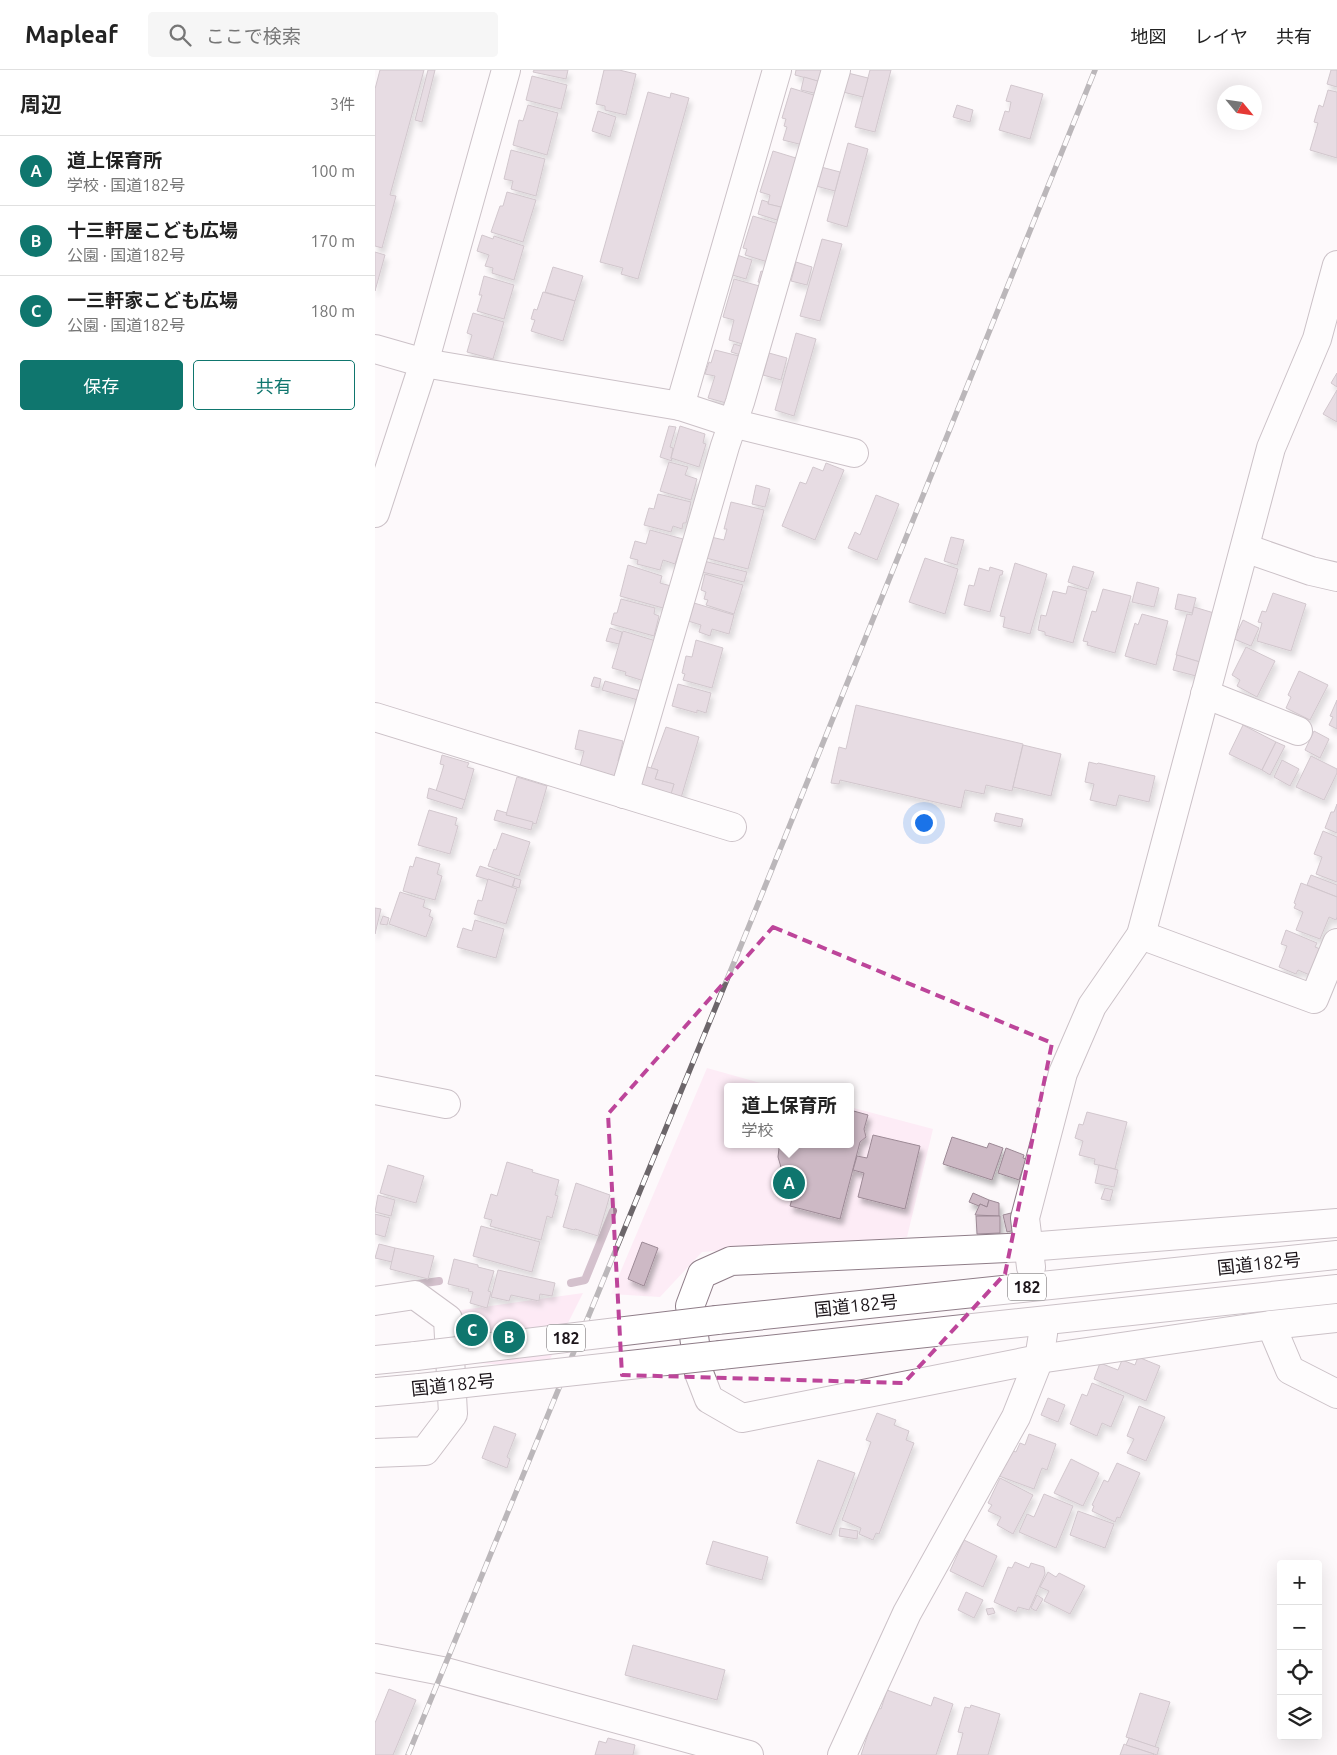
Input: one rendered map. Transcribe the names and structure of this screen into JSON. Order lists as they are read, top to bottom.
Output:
{
  "streets": {
    "main road": ["国道182号", "182"]
  },
  "north": "bottom right",
  "page": {
    "header": "Mapleaf",
    "search": "ここで検索",
    "nav": ["地図", "レイヤ", "共有"],
    "heading": ["周辺", "3件"],
    "list": [
      {
        "mark": "A",
        "name": "道上保育所",
        "note": "学校 · 国道182号",
        "value": "100 m"
      },
      {
        "mark": "B",
        "name": "十三軒屋こども広場",
        "note": "公園 · 国道182号",
        "value": "170 m"
      },
      {
        "mark": "C",
        "name": "一三軒家こども広場",
        "note": "公園 · 国道182号",
        "value": "180 m"
      }
    ],
    "buttons": ["保存", "共有"],
    "popup": ["道上保育所", "学校"],
    "pins": ["A", "C", "B"],
    "map_buttons": ["+", "−"]
  }
}
